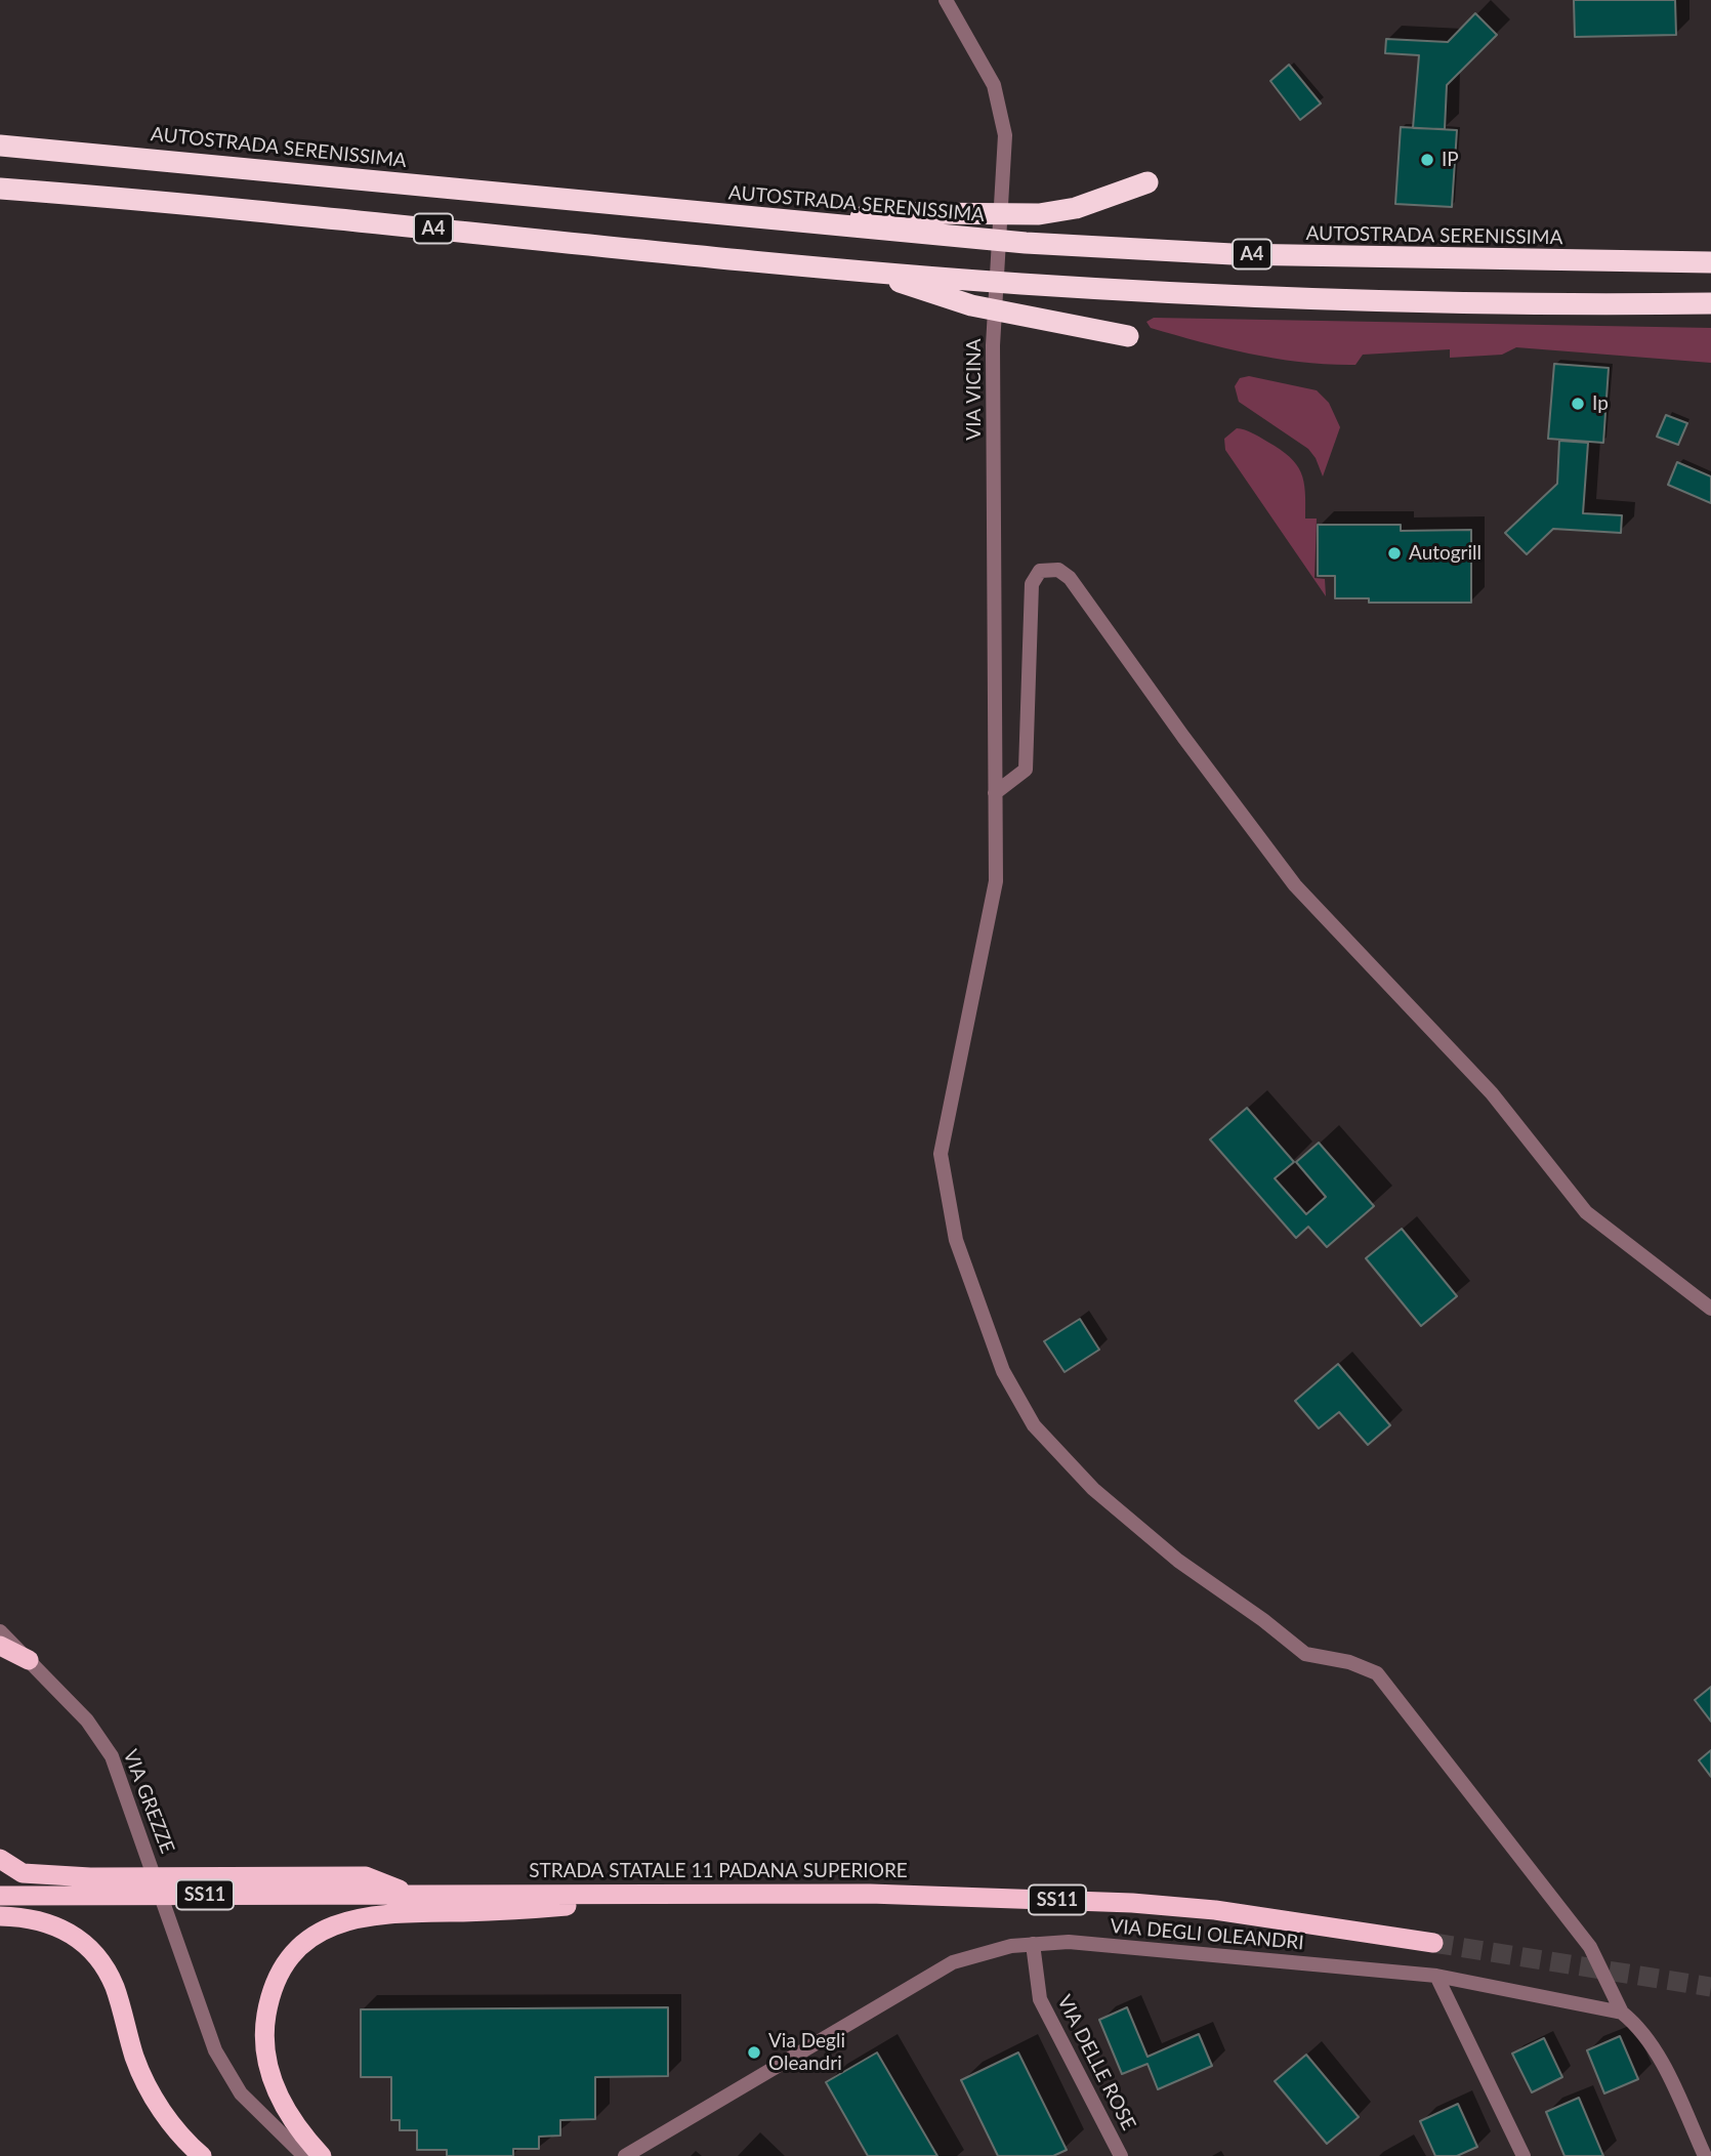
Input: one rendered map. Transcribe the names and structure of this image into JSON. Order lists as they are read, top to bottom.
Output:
{
  "streets": {
    "highway": [
      "AUTOSTRADA SERENISSIMA",
      "A4",
      "STRADA STATALE 11 PADANA SUPERIORE",
      "SS11"
    ],
    "street": [
      "VIA VICINA",
      "VIA GREZZE",
      "VIA DEGLI OLEANDRI",
      "VIA DELLE ROSE"
    ]
  },
  "crossings": [
    ["VIA VICINA", "VIA DEGLI OLEANDRI"],
    ["VIA DEGLI OLEANDRI", "VIA DELLE ROSE"]
  ],
  "places": [
    "IP",
    "Ip",
    "Autogrill",
    "Via Degli Oleandri"
  ]
}
